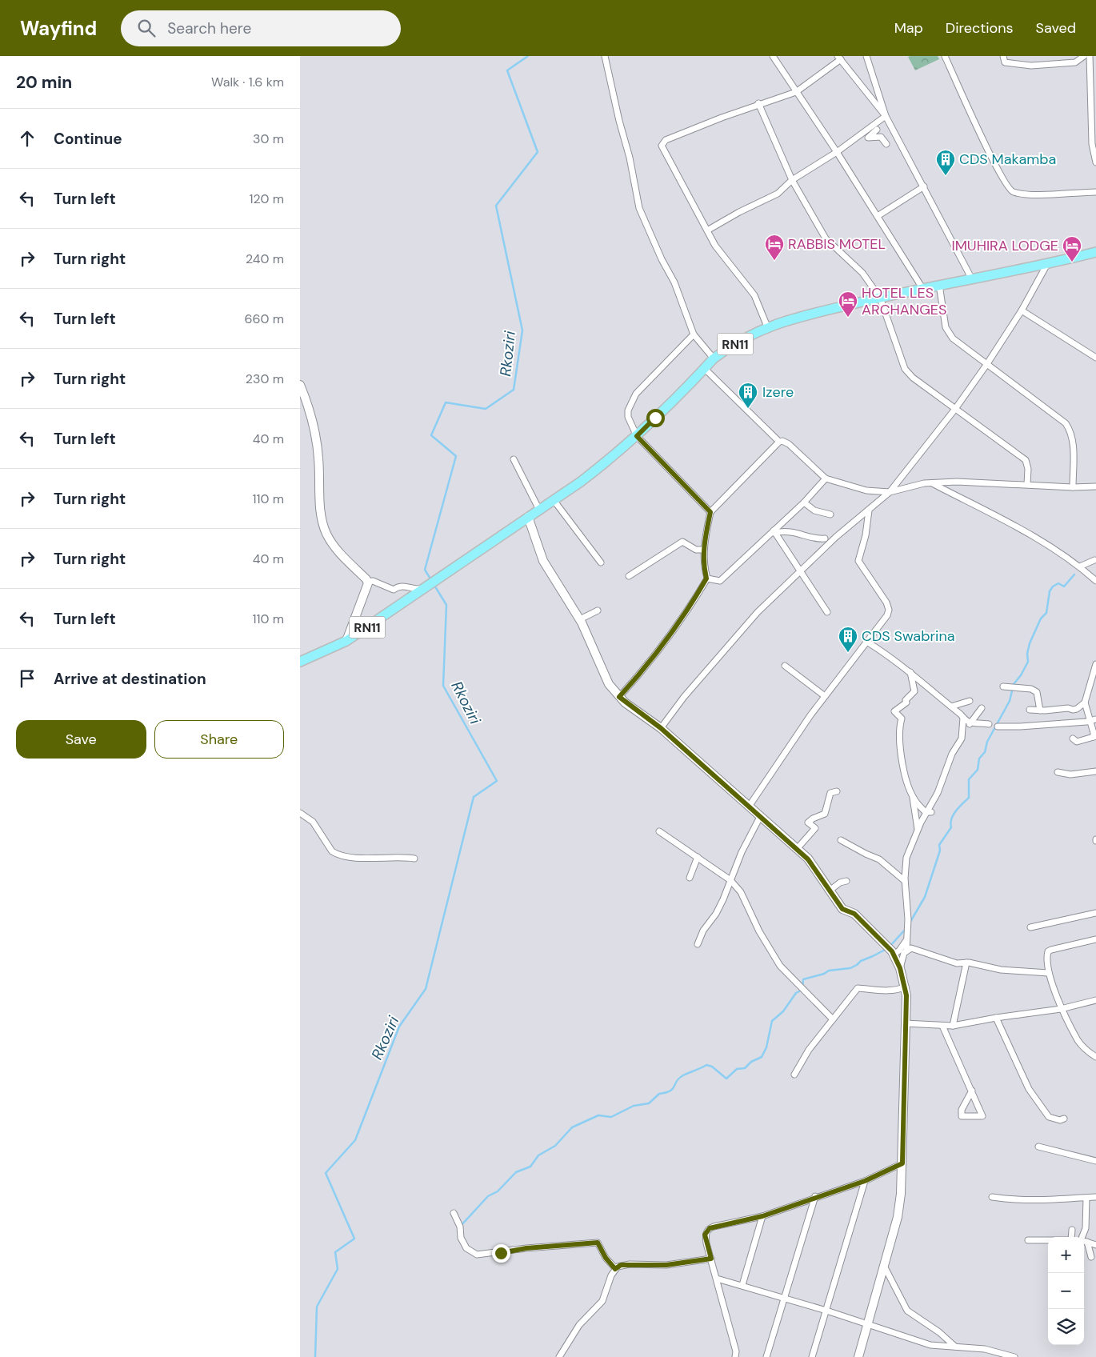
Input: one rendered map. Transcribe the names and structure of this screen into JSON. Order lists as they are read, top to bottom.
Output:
{
  "streets": {
    "main road": ["RN11"]
  },
  "water": ["Rkoziri"],
  "places": {
    "building": ["CDS Makamba", "Izere", "CDS Swabrina"],
    "hotel": ["RABBIS MOTEL", "IMUHIRA LODGE", "HOTEL LES ARCHANGES"]
  },
  "page": {
    "header": "Wayfind",
    "search": "Search here",
    "nav": ["Map", "Directions", "Saved"],
    "heading": ["20 min", "Walk · 1.6 km"],
    "list": [
      ["Continue", "30 m"],
      ["Turn left", "120 m"],
      ["Turn right", "240 m"],
      ["Turn left", "660 m"],
      ["Turn right", "230 m"],
      ["Turn left", "40 m"],
      ["Turn right", "110 m"],
      ["Turn right", "40 m"],
      ["Turn left", "110 m"],
      "Arrive at destination"
    ],
    "buttons": ["Save", "Share"],
    "map_buttons": ["+", "−"]
  }
}
